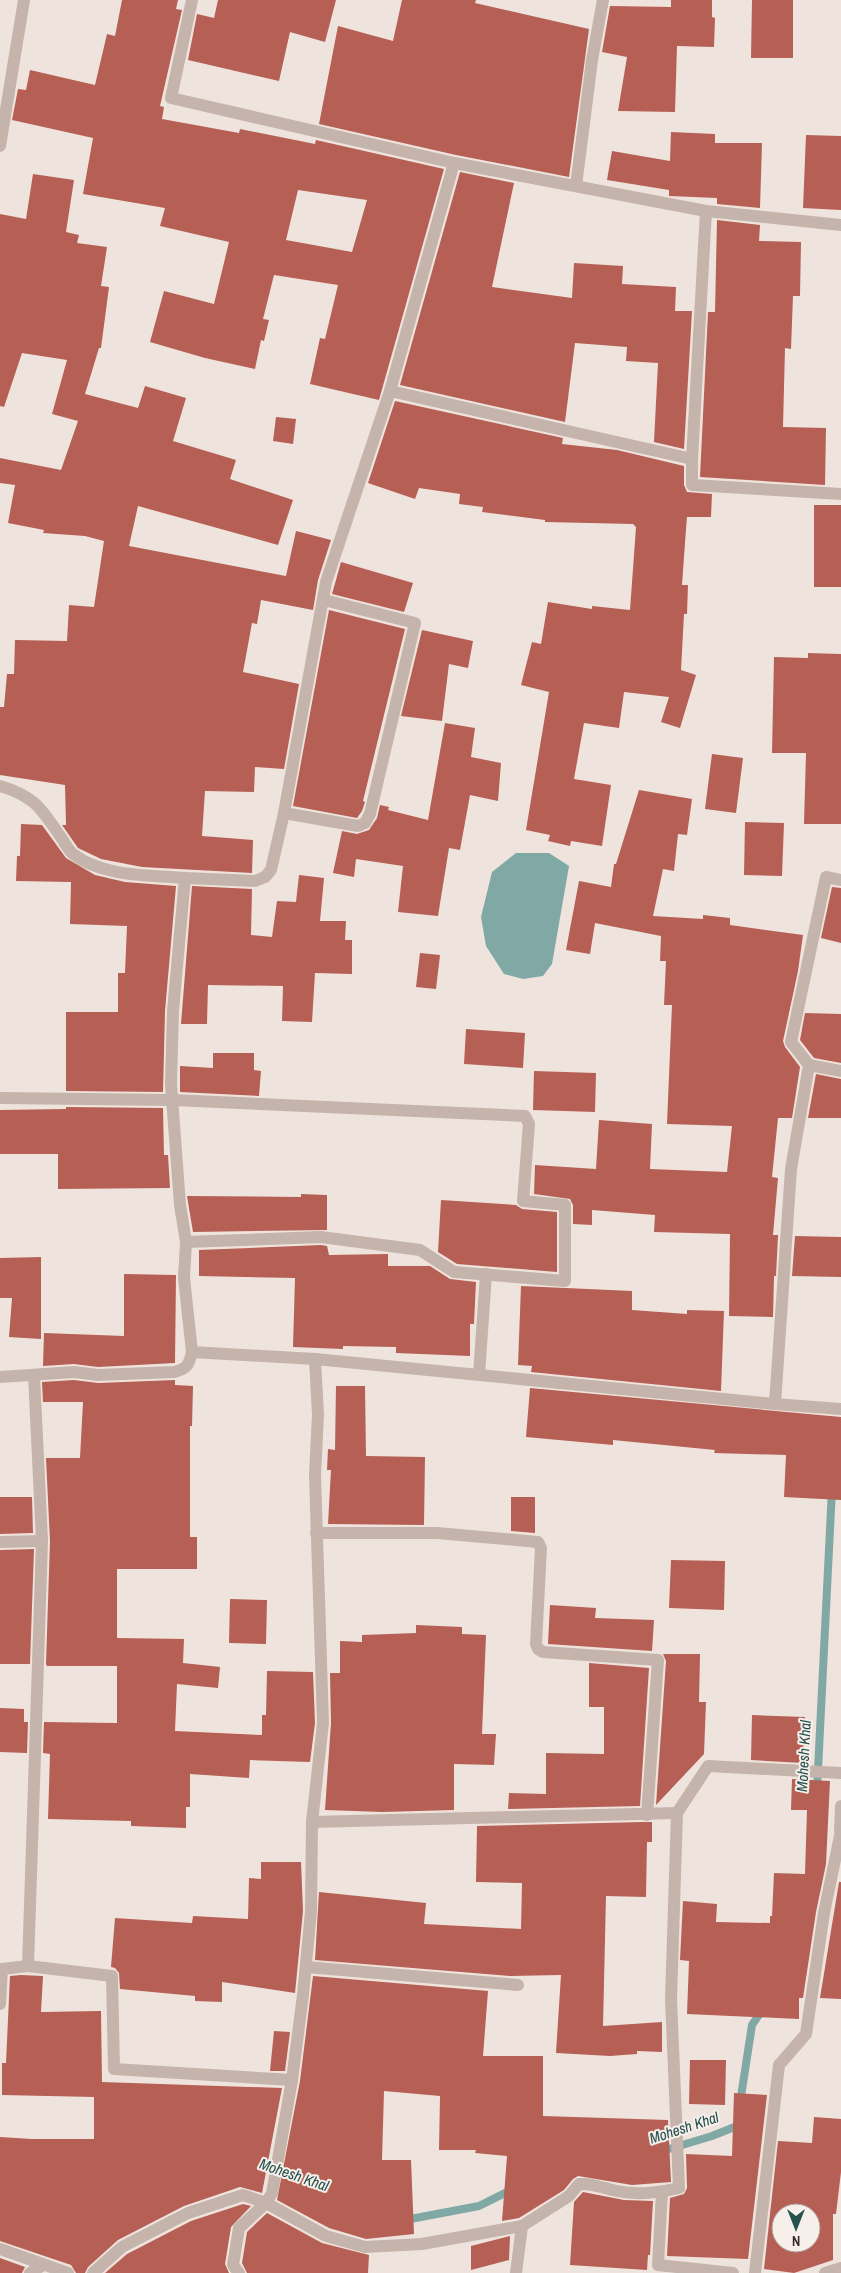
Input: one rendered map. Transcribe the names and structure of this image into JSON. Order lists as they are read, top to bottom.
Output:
{
  "water": ["Mohesh Khal"],
  "north": "bottom"
}
